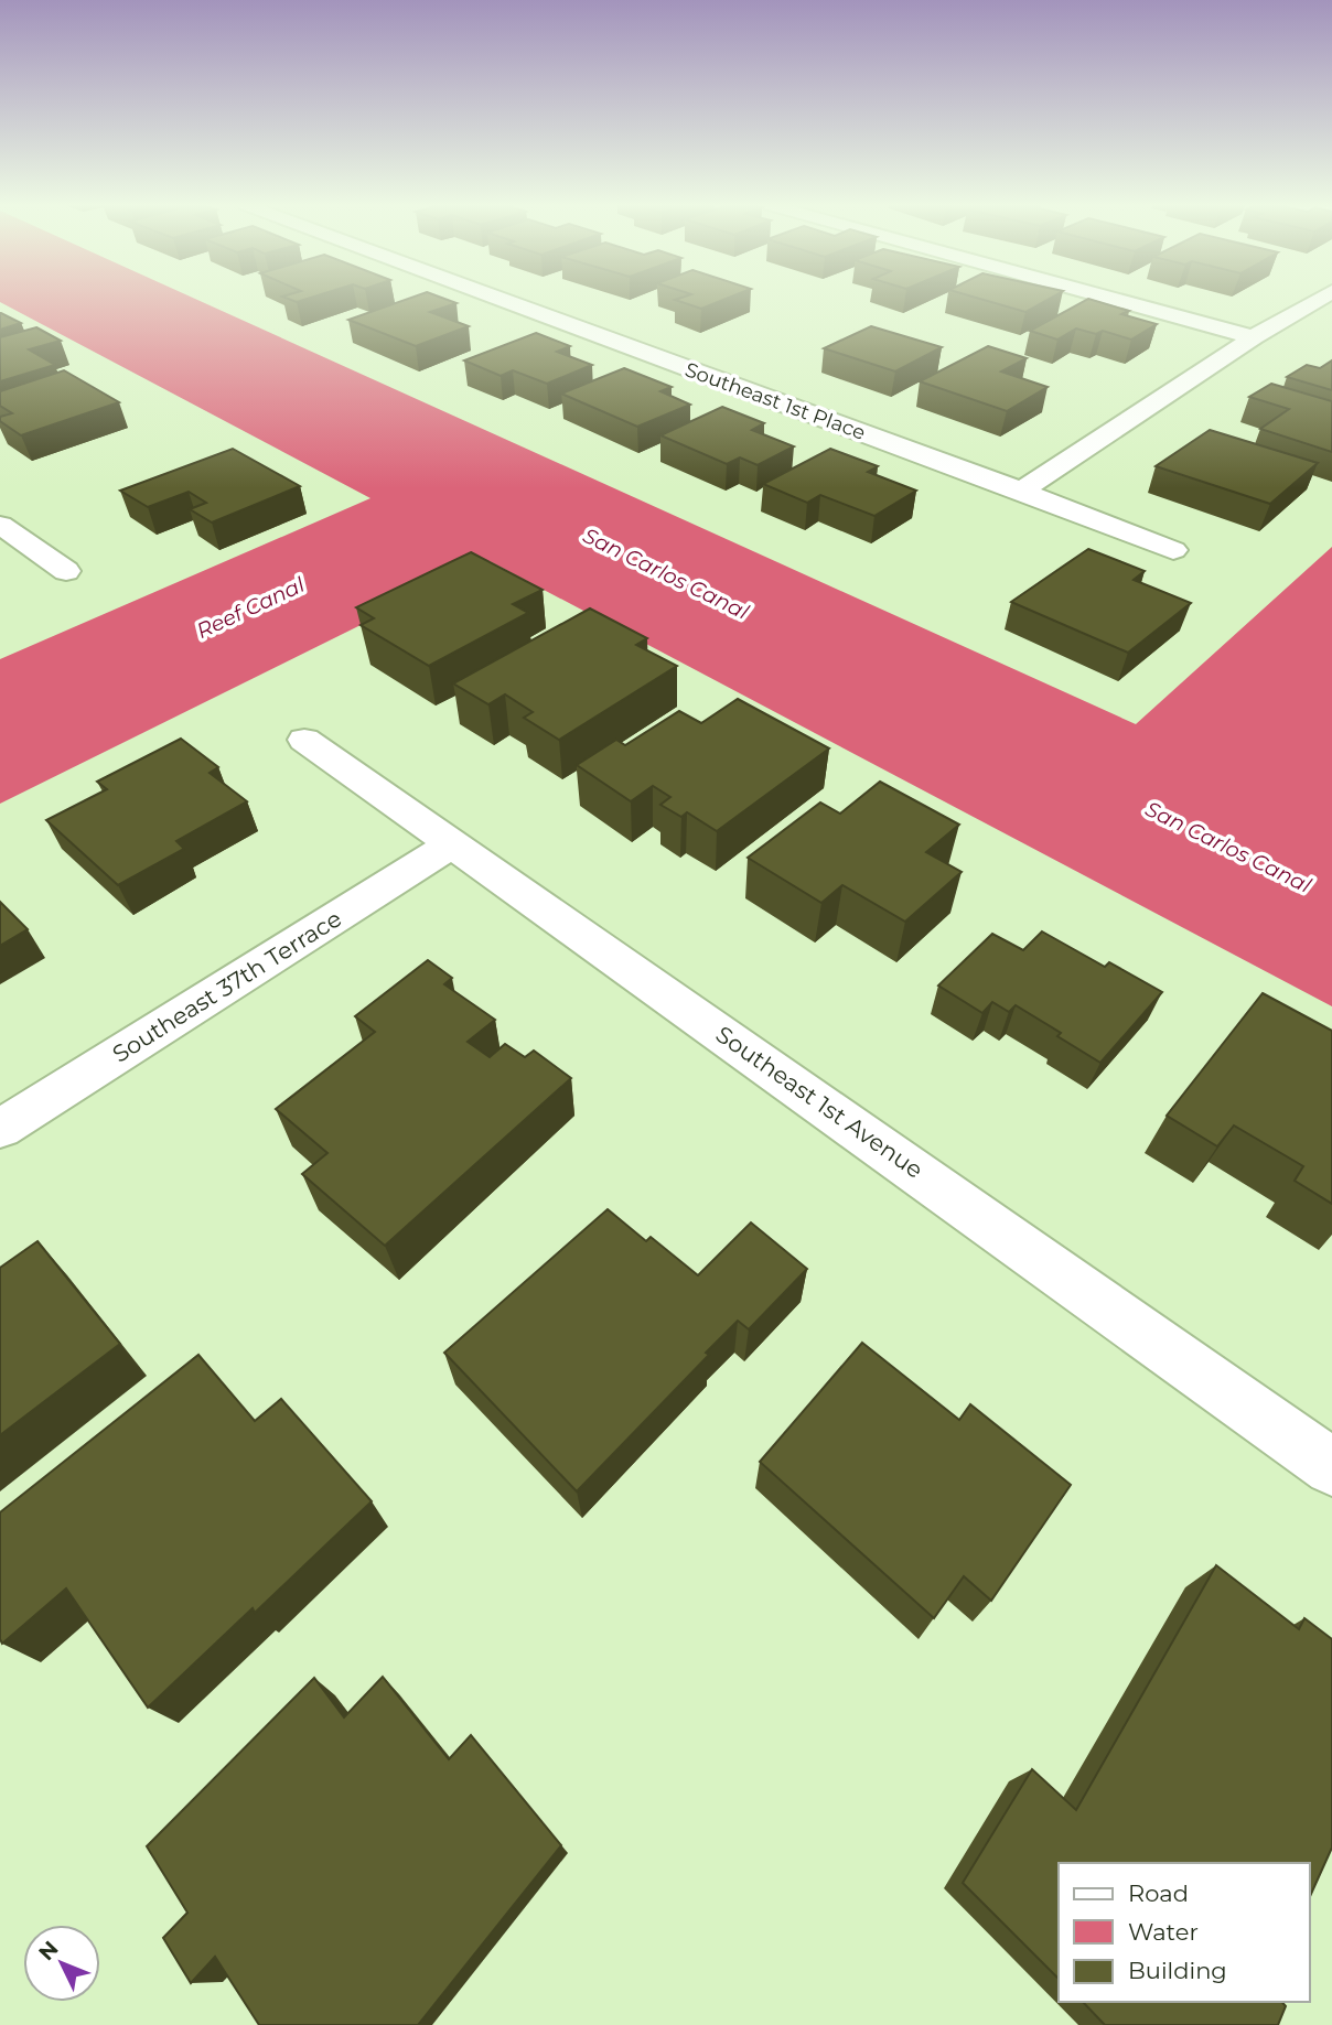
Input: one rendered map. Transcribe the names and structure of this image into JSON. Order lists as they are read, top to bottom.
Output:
{
  "streets": {
    "street": ["Southeast 1st Place", "Southeast 37th Terrace", "Southeast 1st Avenue"]
  },
  "crossings": [
    ["Southeast 37th Terrace", "Southeast 1st Avenue"]
  ],
  "water": ["San Carlos Canal", "Reef Canal"],
  "legend": ["Road", "Water", "Building"],
  "north": "top left"
}
